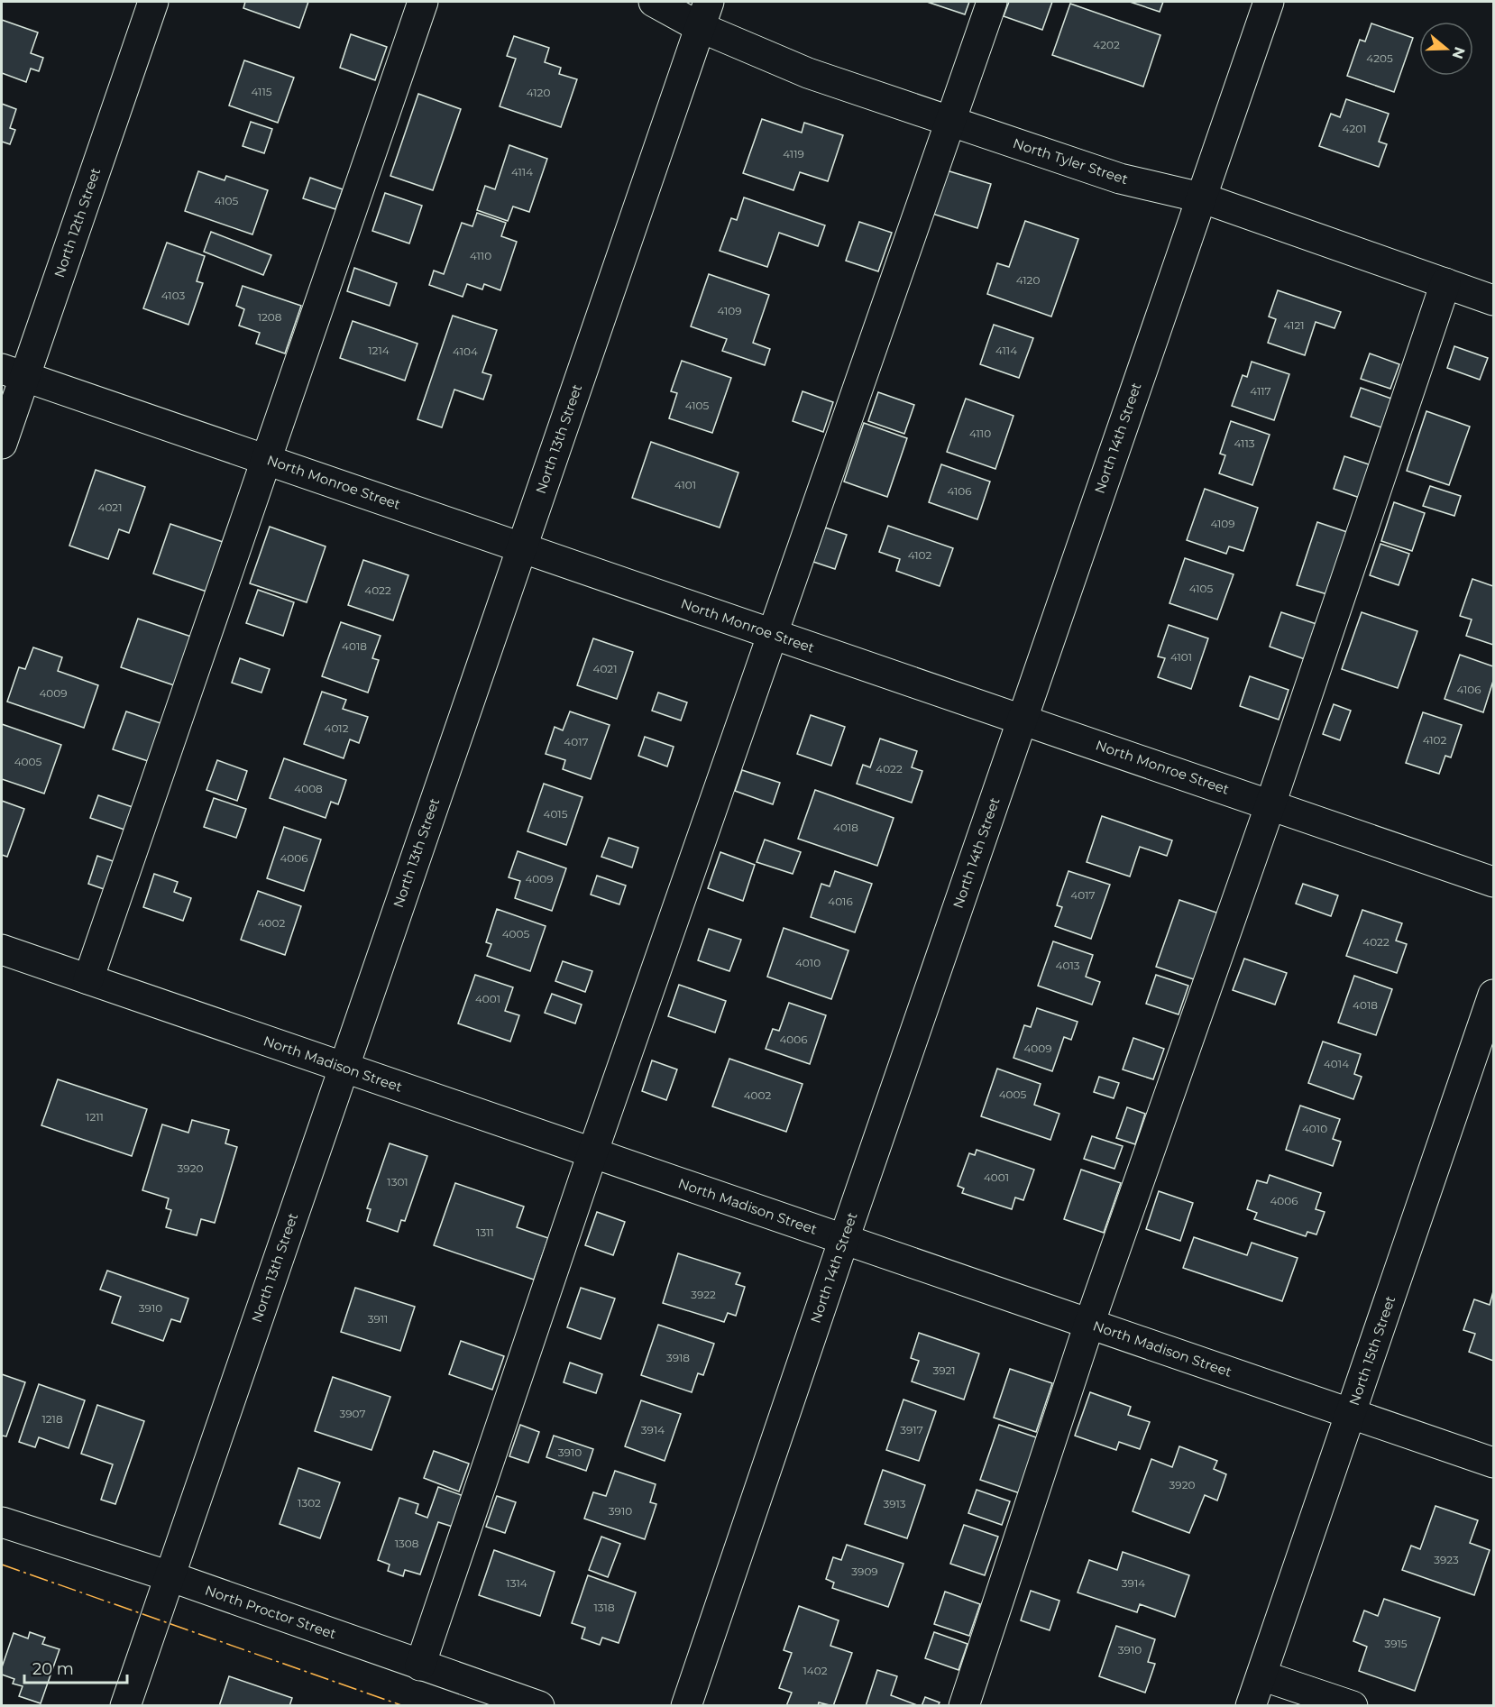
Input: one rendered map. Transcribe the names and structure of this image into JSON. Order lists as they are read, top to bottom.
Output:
{
  "streets": {
    "street": [
      "North Tyler Street",
      "North 12th Street",
      "North 14th Street",
      "North 13th Street",
      "North Monroe Street",
      "North Madison Street",
      "North 15th Street",
      "North Proctor Street"
    ]
  },
  "crossings": [
    ["North Tyler Street", "North 14th Street"],
    ["North Tyler Street", "North 13th Street"],
    ["North 12th Street", "North Monroe Street"],
    ["North 14th Street", "North Monroe Street"],
    ["North 14th Street", "North Madison Street"],
    ["North 13th Street", "North Monroe Street"],
    ["North 13th Street", "North Madison Street"],
    ["North 13th Street", "North Proctor Street"],
    ["North Madison Street", "North 15th Street"]
  ],
  "house_numbers": [
    "4202",
    "4205",
    "4115",
    "4120",
    "4201",
    "4119",
    "4114",
    "4105",
    "4110",
    "4120",
    "4103",
    "4109",
    "1208",
    "4121",
    "1214",
    "4114",
    "4104",
    "4117",
    "4105",
    "4110",
    "4113",
    "4101",
    "4106",
    "4021",
    "4109",
    "4102",
    "4105",
    "4022",
    "4018",
    "4101",
    "4021",
    "4106",
    "4009",
    "4012",
    "4102",
    "4017",
    "4005",
    "4022",
    "4008",
    "4015",
    "4018",
    "4006",
    "4009",
    "4017",
    "4016",
    "4002",
    "4005",
    "4022",
    "4010",
    "4013",
    "4001",
    "4018",
    "4006",
    "4009",
    "4014",
    "4005",
    "4002",
    "1211",
    "4010",
    "3920",
    "4001",
    "1301",
    "4006",
    "1311",
    "3922",
    "3910",
    "3911",
    "3918",
    "3921",
    "3907",
    "1218",
    "3914",
    "3917",
    "3910",
    "3920",
    "1302",
    "3913",
    "3910",
    "1308",
    "3923",
    "3909",
    "1314",
    "3914",
    "1318",
    "3915",
    "3910",
    "1402"
  ],
  "scale_bar": "20 m",
  "north": "right"
}
